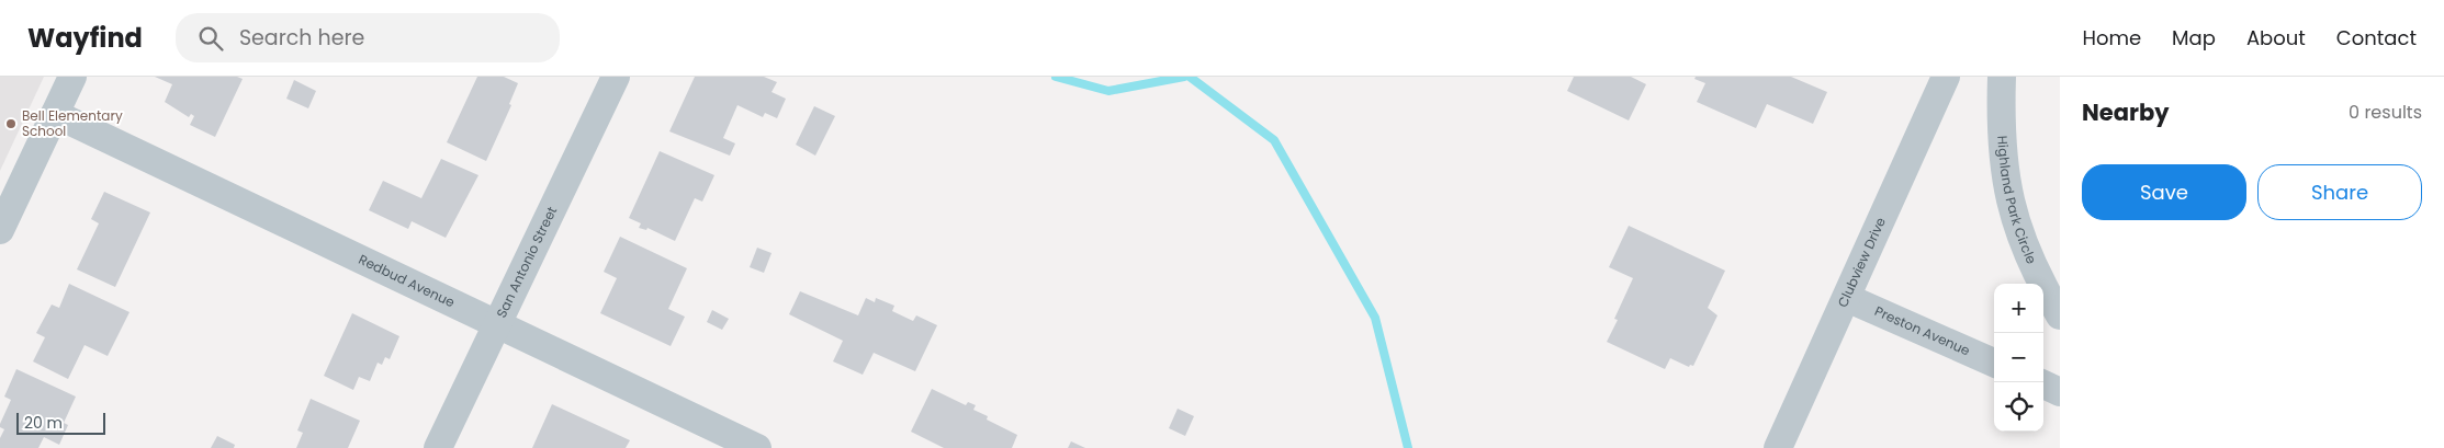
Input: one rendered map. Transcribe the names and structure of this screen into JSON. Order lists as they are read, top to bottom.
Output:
{
  "streets": {
    "street": [
      "Highland Park Circle",
      "San Antonio Street",
      "Clubview Drive",
      "Redbud Avenue",
      "Preston Avenue"
    ]
  },
  "crossings": [
    ["San Antonio Street", "Redbud Avenue"],
    ["Clubview Drive", "Preston Avenue"]
  ],
  "places": ["Bell Elementary School"],
  "scale_bar": "20 m",
  "page": {
    "header": "Wayfind",
    "search": "Search here",
    "nav": [
      "Home",
      "Map",
      "About",
      "Contact"
    ],
    "heading": ["Nearby", "0 results"],
    "buttons": ["Save", "Share"],
    "map_buttons": ["+", "−"],
    "scale": "20 m"
  }
}
